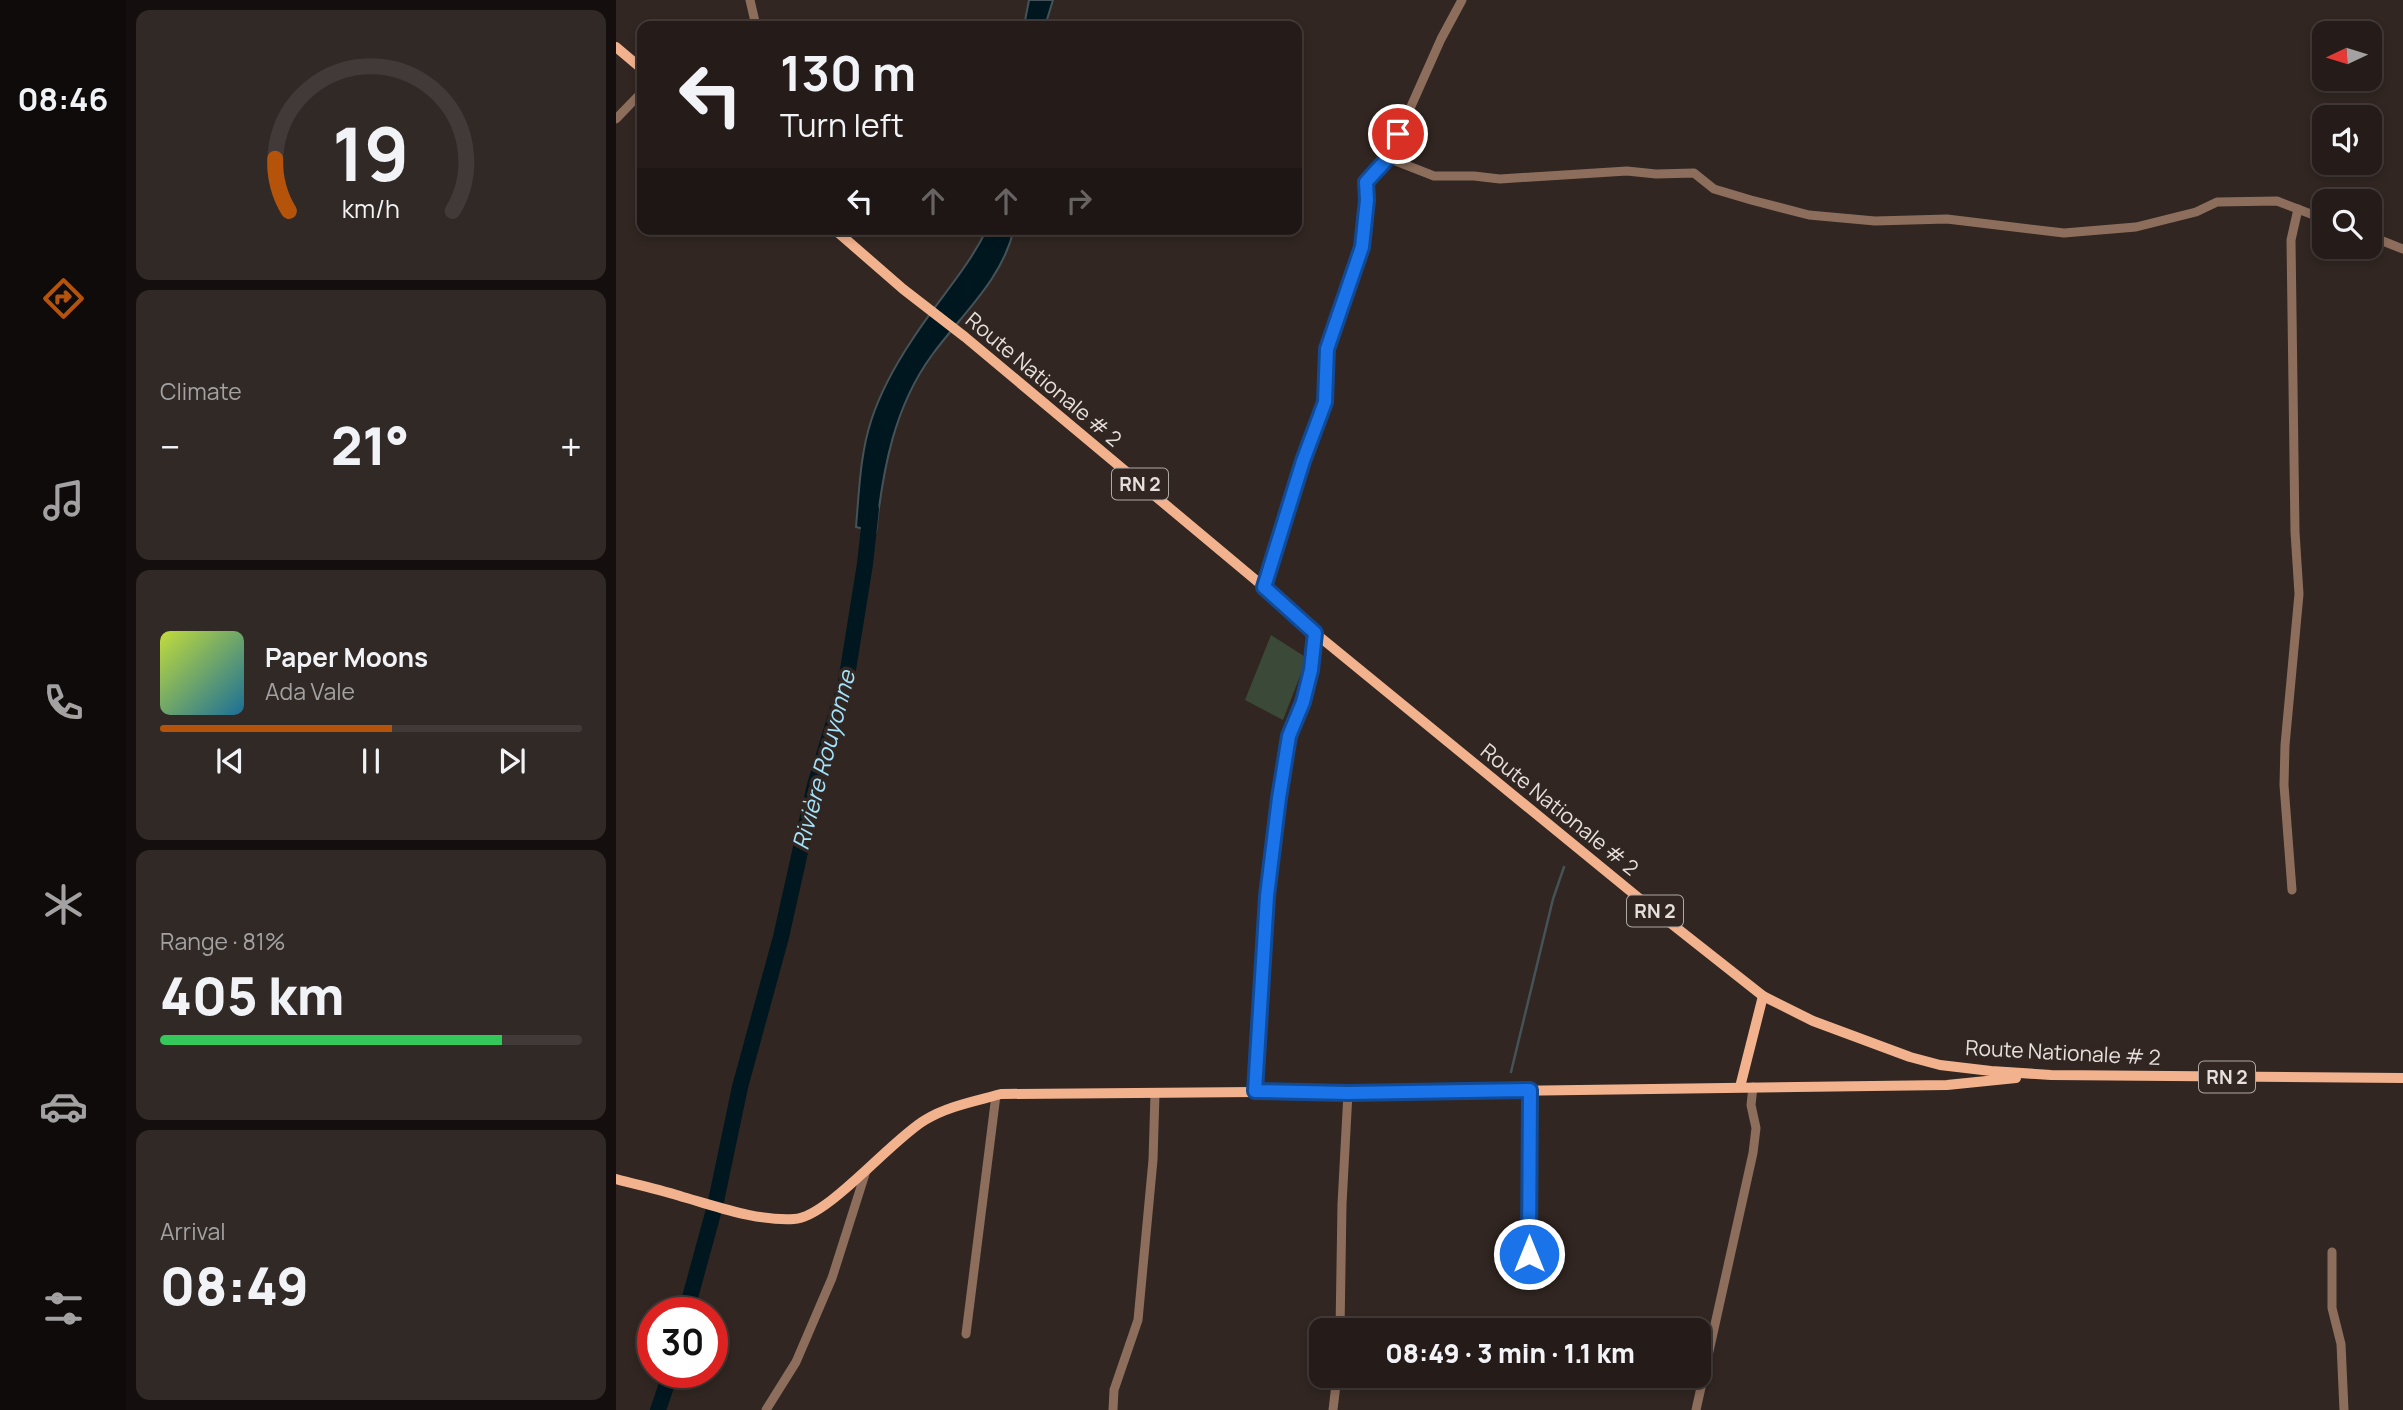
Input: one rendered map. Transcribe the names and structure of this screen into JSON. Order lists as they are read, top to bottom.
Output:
{
  "streets": {
    "main road": ["Route Nationale # 2", "RN 2"]
  },
  "water": ["Rivière Rouyonne"],
  "north": "left",
  "page": {
    "tabs": "08:46",
    "turn": ["130 m", "Turn left"],
    "tile": [
      "Climate",
      ["Range · 81%", "405 km"],
      ["Arrival", "08:49"]
    ],
    "heat": ["−", "21°", "+"],
    "song": ["Paper Moons", "Ada Vale"],
    "limit": "30",
    "trip": "08:49 · 3 min · 1.1 km",
    "gauge": ["19", "km/h"]
  }
}
